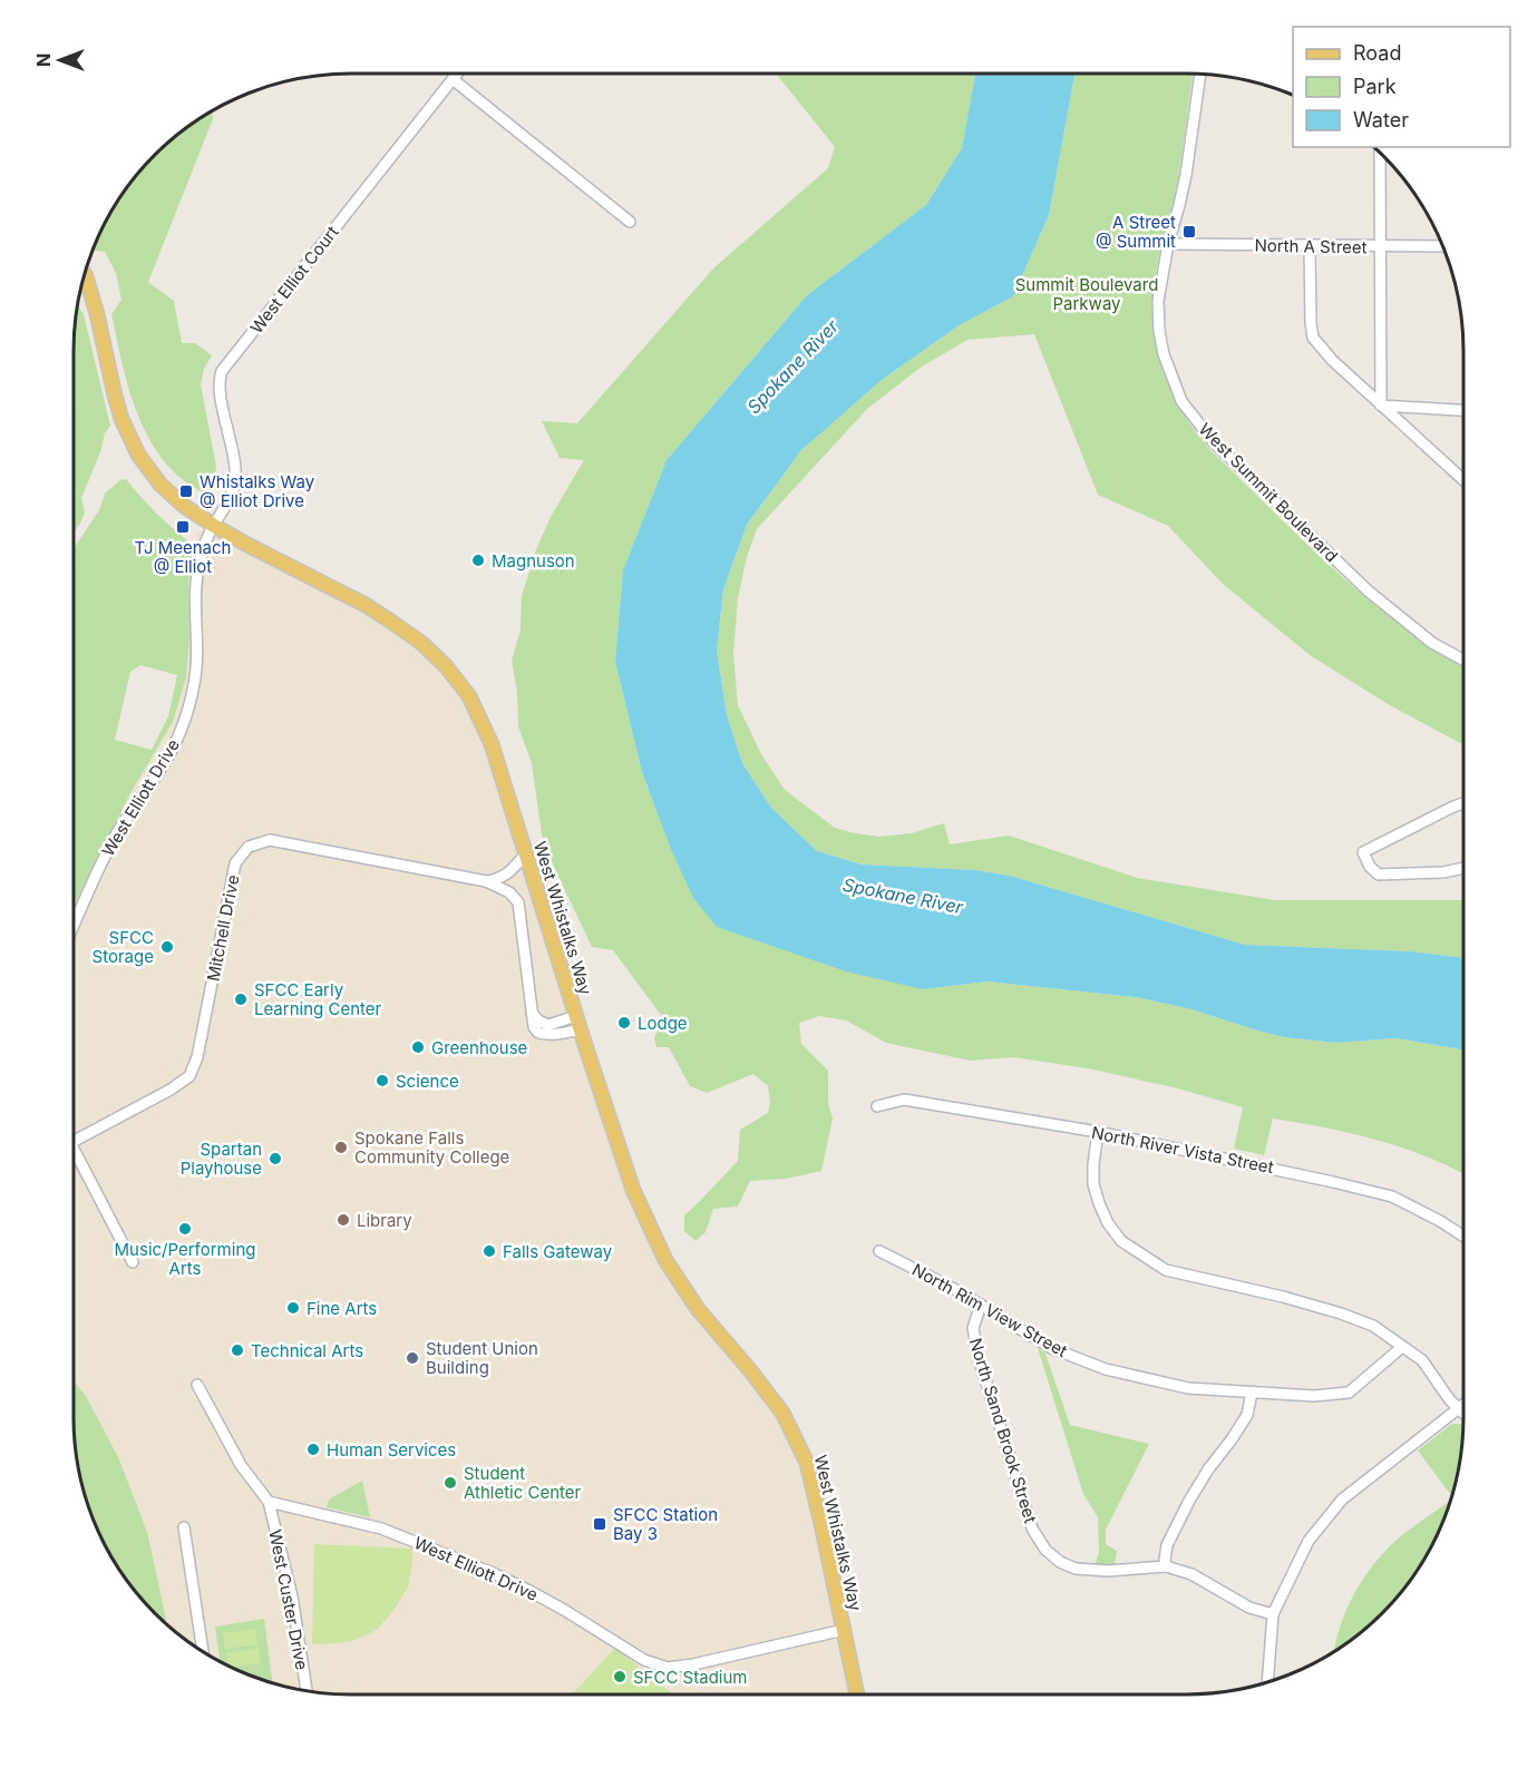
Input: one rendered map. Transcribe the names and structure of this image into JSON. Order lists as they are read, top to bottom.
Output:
{
  "streets": {
    "main road": ["West Whistalks Way"],
    "street": [
      "North A Street",
      "West Elliot Court",
      "West Summit Boulevard",
      "West Elliott Drive",
      "Mitchell Drive",
      "North River Vista Street",
      "North Rim View Street",
      "North Sand Brook Street",
      "West Custer Drive"
    ]
  },
  "crossings": [
    ["North A Street", "West Summit Boulevard"],
    ["West Elliot Court", "West Elliott Drive"],
    ["West Elliot Court", "West Whistalks Way"],
    ["West Elliott Drive", "West Whistalks Way"],
    ["West Elliott Drive", "West Custer Drive"],
    ["West Whistalks Way", "Mitchell Drive"],
    ["North Rim View Street", "North Sand Brook Street"]
  ],
  "water": ["Spokane River"],
  "parks": ["Summit Boulevard Parkway"],
  "places": {
    "transit": [
      "A Street @ Summit",
      "Whistalks Way @ Elliot Drive",
      "TJ Meenach @ Elliot",
      "SFCC Station Bay 3"
    ],
    "other": [
      "Magnuson",
      "SFCC Storage",
      "SFCC Early Learning Center",
      "Lodge",
      "Greenhouse",
      "Science",
      "Spokane Falls Community College",
      "Spartan Playhouse",
      "Library",
      "Music/Performing Arts",
      "Falls Gateway",
      "Fine Arts",
      "Technical Arts",
      "Student Union Building",
      "Human Services",
      "Student Athletic Center",
      "SFCC Stadium"
    ]
  },
  "legend": ["Road", "Park", "Water"],
  "north": "left"
}
